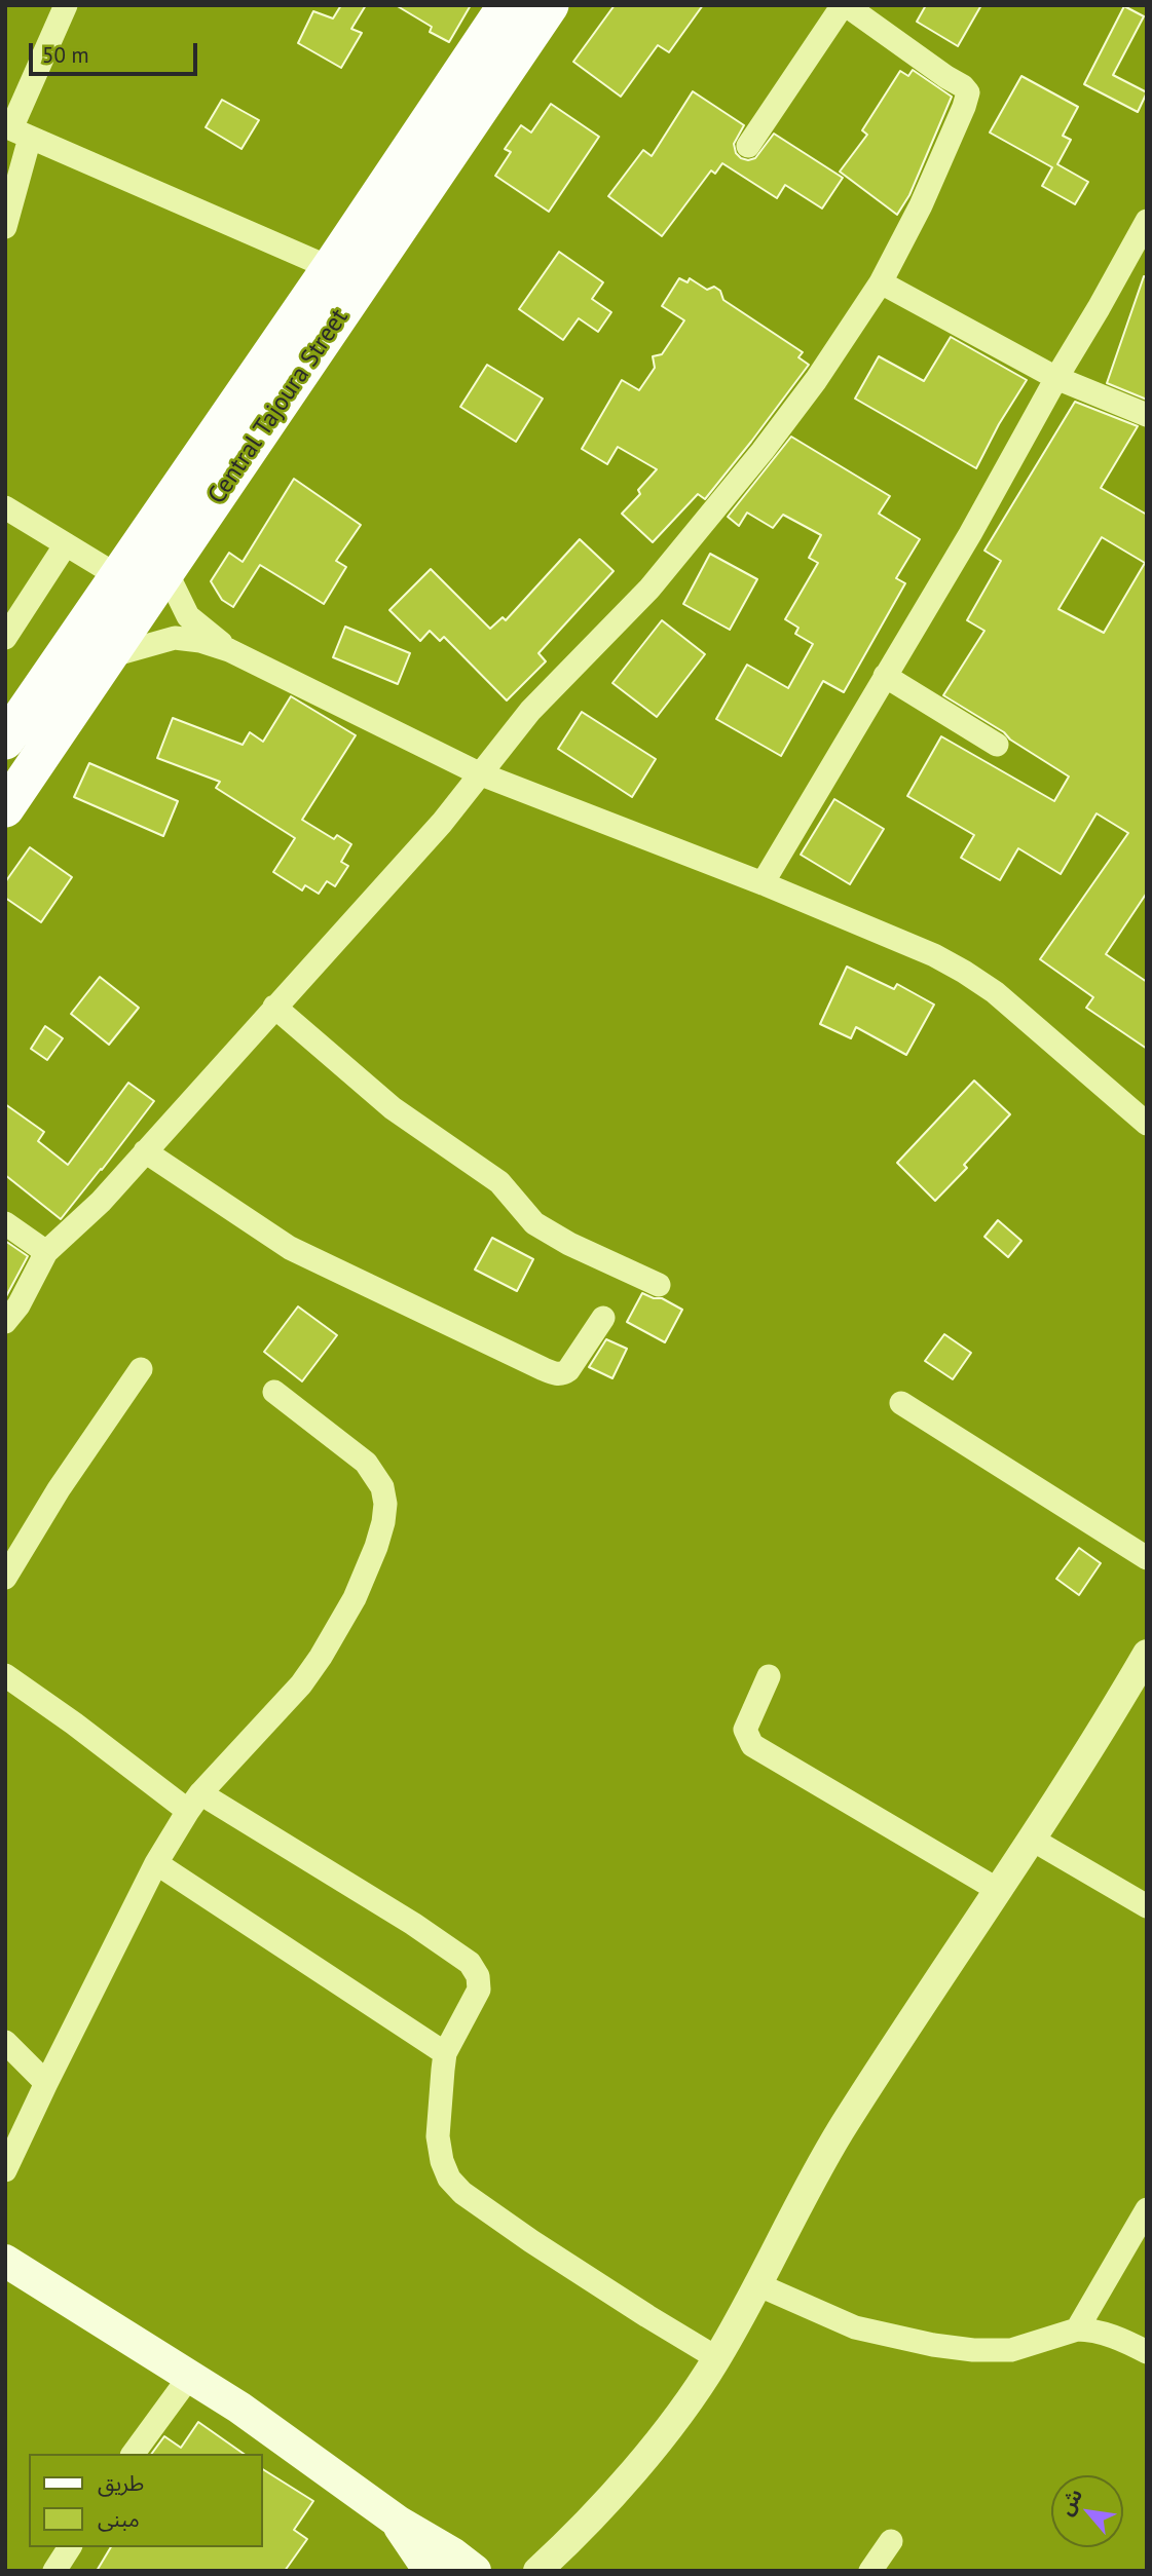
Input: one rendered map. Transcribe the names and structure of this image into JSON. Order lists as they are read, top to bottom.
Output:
{
  "streets": {
    "main road": ["Central Tajoura Street"]
  },
  "legend": ["طريق", "مبنى"],
  "scale_bar": "50 m",
  "north": "top left"
}
